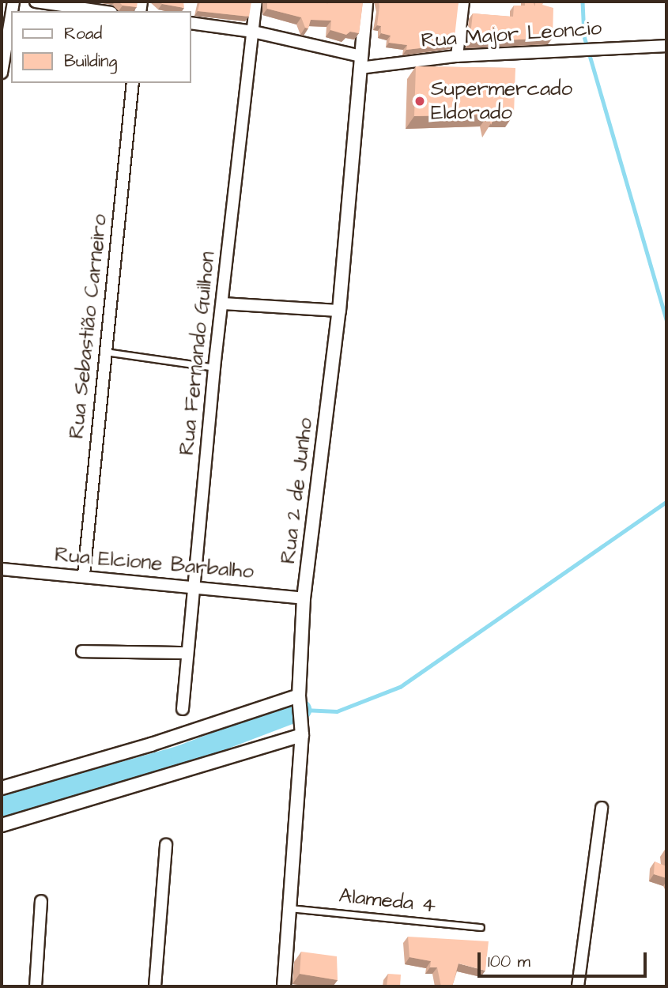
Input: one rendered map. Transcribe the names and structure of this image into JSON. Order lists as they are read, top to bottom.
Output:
{
  "streets": {
    "street": [
      "Rua Major Leoncio",
      "Rua Sebastião Carneiro",
      "Rua Fernando Guilhon",
      "Rua 2 de Junho",
      "Rua Elcione Barbalho"
    ],
    "lane": ["Alameda 4"]
  },
  "crossings": [
    ["Rua Major Leoncio", "Rua Fernando Guilhon"],
    ["Rua Major Leoncio", "Rua 2 de Junho"],
    ["Rua Sebastião Carneiro", "Rua Elcione Barbalho"],
    ["Rua Fernando Guilhon", "Rua Elcione Barbalho"],
    ["Rua 2 de Junho", "Rua Elcione Barbalho"],
    ["Rua 2 de Junho", "Alameda 4"]
  ],
  "places": ["Supermercado Eldorado"],
  "legend": ["Road", "Building"],
  "scale_bar": "100 m"
}
